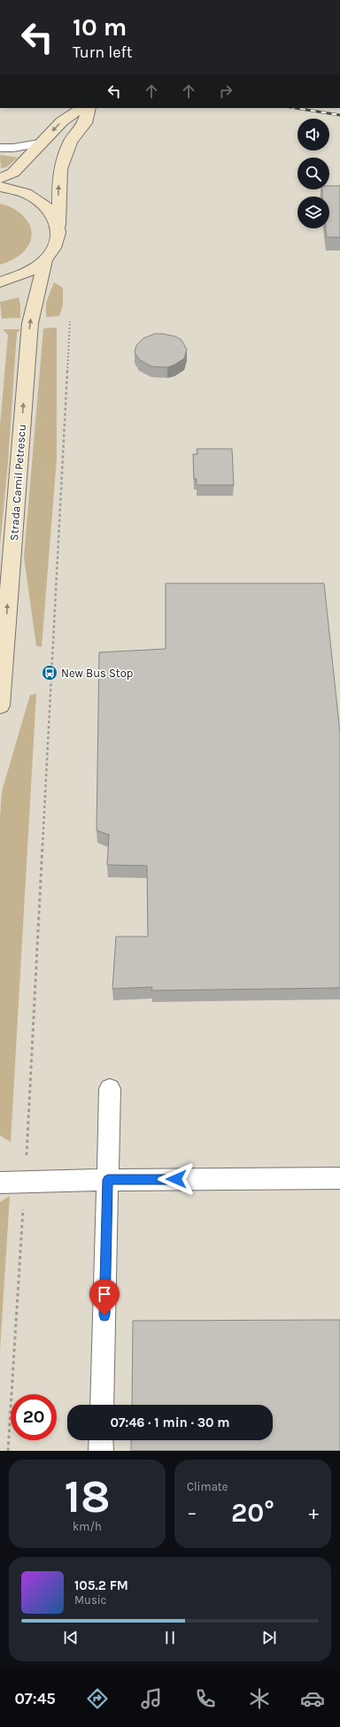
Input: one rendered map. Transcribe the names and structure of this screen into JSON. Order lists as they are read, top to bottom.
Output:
{
  "streets": {
    "main road": ["Strada Camil Petrescu"]
  },
  "one_way": ["Strada Camil Petrescu"],
  "places": {
    "bus stop": ["New Bus Stop"]
  },
  "page": {
    "turn": ["10 m", "Turn left"],
    "limit": "20",
    "trip": "07:46 · 1 min · 30 m",
    "tile": [
      ["18", "km/h"],
      "Climate"
    ],
    "heat": ["−", "20°", "+"],
    "song": ["105.2 FM", "Music"],
    "tabs": "07:45"
  }
}
